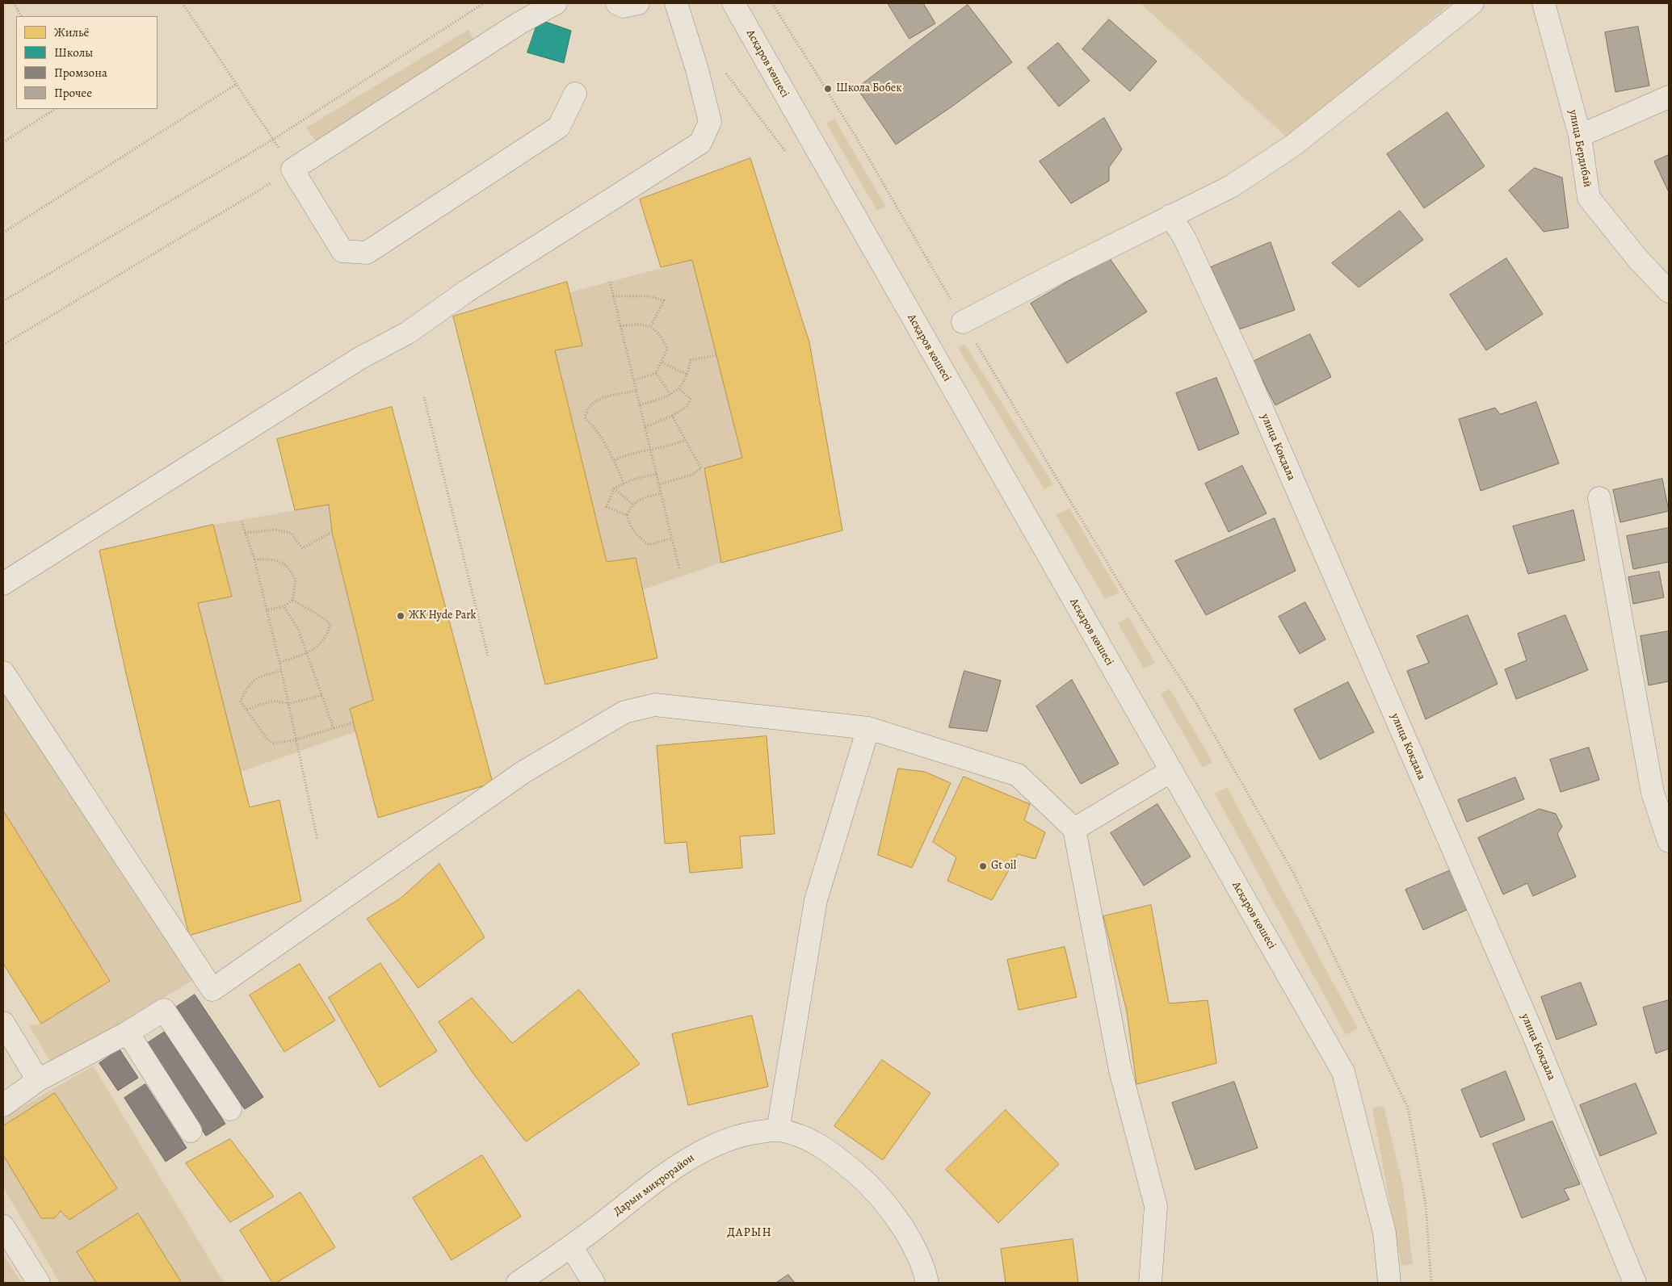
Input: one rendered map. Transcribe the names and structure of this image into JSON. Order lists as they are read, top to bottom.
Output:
{
  "streets": {
    "street": [
      "Асқаров көшесі",
      "улица Бердибай",
      "улица Кокдала",
      "Дарын микрорайон"
    ]
  },
  "districts": ["ДАРЫН"],
  "places": ["Школа Бобек", "ЖК Hyde Park", "Gt oil"],
  "legend": [
    "Жильё",
    "Школы",
    "Промзона",
    "Прочее"
  ]
}
